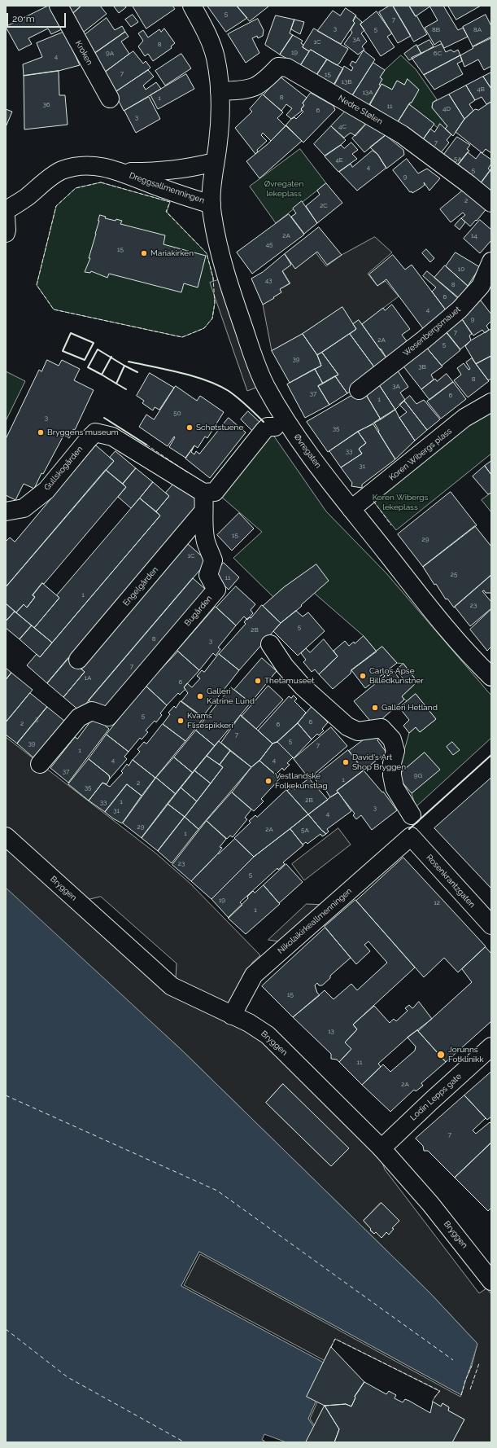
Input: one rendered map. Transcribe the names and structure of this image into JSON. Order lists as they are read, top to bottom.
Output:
{
  "streets": {
    "street": [
      "Kroken",
      "Nedre Stølen",
      "Dreggsallmenningen",
      "Wesenbergsmauet",
      "Øvregaten",
      "Koren Wibergs plass",
      "Gullskogården",
      "Engelgården",
      "Bugården",
      "Rosenkrantzgaten",
      "Bryggen",
      "Nikolaikirkeallmenningen",
      "Lodin Lepps gate"
    ]
  },
  "crossings": [
    ["Nedre Stølen", "Øvregaten"],
    ["Dreggsallmenningen", "Øvregaten"],
    ["Øvregaten", "Koren Wibergs plass"],
    ["Gullskogården", "Bugården"],
    ["Engelgården", "Bugården"],
    ["Rosenkrantzgaten", "Nikolaikirkeallmenningen"],
    ["Bryggen", "Nikolaikirkeallmenningen"],
    ["Bryggen", "Lodin Lepps gate"]
  ],
  "parks": ["Øvregaten lekeplass", "Koren Wibergs lekeplass"],
  "places": [
    "Mariakirken",
    "Schøtstuene",
    "Bryggens museum",
    "Carlos Apse Billedkunstner",
    "Thetamuseet",
    "Galleri Katrine Lund",
    "Galleri Hetland",
    "Kvams Flisespikkeri",
    "David's Art Shop Bryggen",
    "Vestlandske Folkekunstlag",
    "Jorunns Fotklinikk"
  ],
  "house_numbers": [
    "5",
    "7",
    "3",
    "5",
    "8B",
    "8A",
    "3A",
    "1C",
    "8",
    "19",
    "9A",
    "6C",
    "4",
    "7",
    "15",
    "13B",
    "4B",
    "13A",
    "8",
    "1",
    "36",
    "11",
    "4D",
    "6",
    "3",
    "4C",
    "7",
    "5A",
    "4E",
    "4",
    "5",
    "9",
    "2",
    "2C",
    "2A",
    "14",
    "45",
    "15",
    "10",
    "43",
    "8",
    "6",
    "4",
    "9",
    "7",
    "2A",
    "5",
    "39",
    "3B",
    "8",
    "3A",
    "37",
    "6",
    "1",
    "50",
    "3",
    "35",
    "33",
    "31",
    "15",
    "29",
    "1C",
    "25",
    "11",
    "1",
    "23",
    "5",
    "2B",
    "8",
    "3",
    "7",
    "1A",
    "6",
    "5",
    "3",
    "6",
    "2",
    "6",
    "7",
    "5",
    "39",
    "7",
    "1",
    "4",
    "4",
    "37",
    "9G",
    "1",
    "2",
    "35",
    "2B",
    "1",
    "33",
    "3",
    "31",
    "4",
    "29",
    "2A",
    "5A",
    "1",
    "23",
    "5",
    "19",
    "12",
    "1",
    "15",
    "13",
    "11",
    "2A",
    "7"
  ],
  "scale_bar": "20 m"
}
